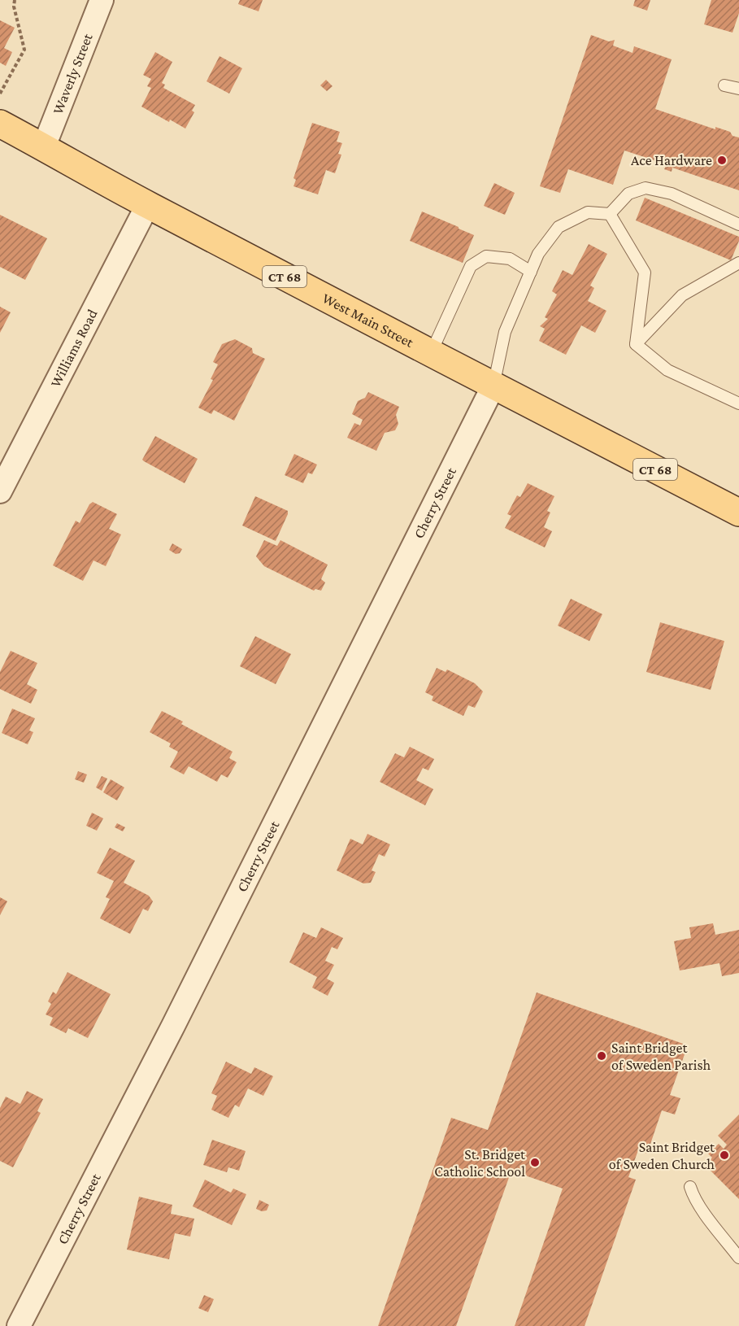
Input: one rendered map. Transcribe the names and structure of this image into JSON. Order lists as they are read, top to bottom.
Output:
{
  "streets": {
    "main road": ["CT 68", "West Main Street"],
    "street": ["Waverly Street", "Williams Road", "Cherry Street"]
  },
  "crossings": [
    ["Waverly Street", "West Main Street"],
    ["West Main Street", "Williams Road"],
    ["West Main Street", "Cherry Street"]
  ],
  "places": [
    "Ace Hardware",
    "Saint Bridget of Sweden Parish",
    "Saint Bridget of Sweden Church",
    "St. Bridget Catholic School"
  ]
}
